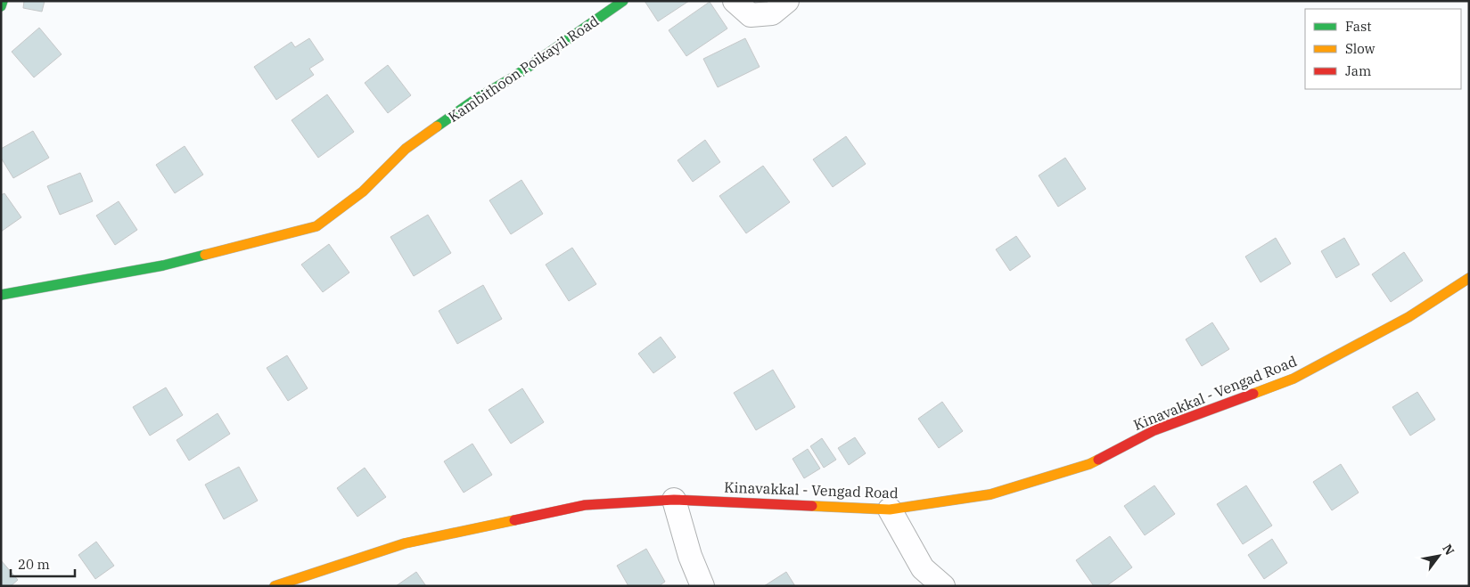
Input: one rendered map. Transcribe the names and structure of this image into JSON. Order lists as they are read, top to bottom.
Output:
{
  "streets": {
    "main road": ["Kambithoon Poikayil Road", "Kinavakkal - Vengad Road"]
  },
  "legend": ["Fast", "Slow", "Jam"],
  "scale_bar": "20 m",
  "north": "top right"
}
